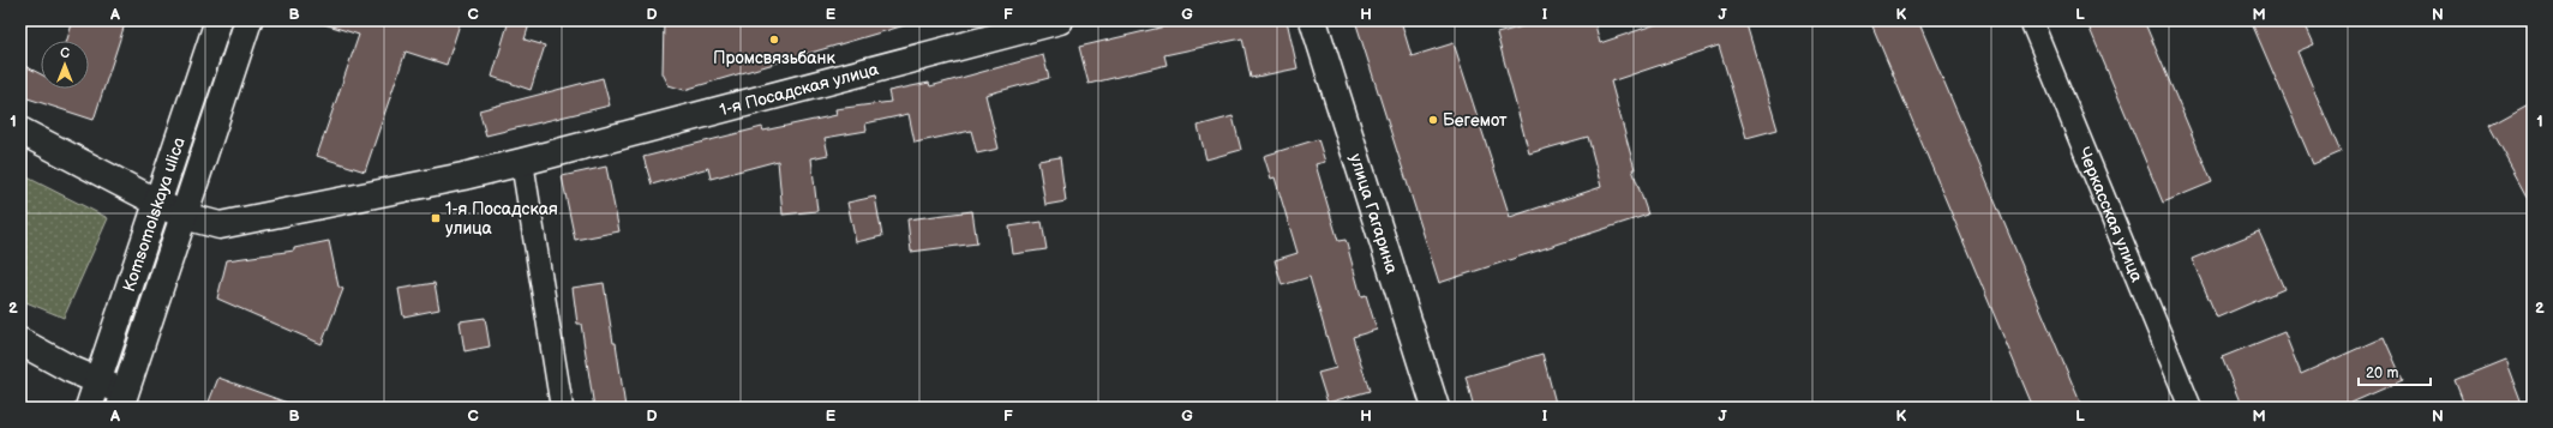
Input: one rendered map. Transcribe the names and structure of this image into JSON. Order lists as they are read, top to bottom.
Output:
{
  "streets": {
    "street": [
      "1-я Посадская улица",
      "Komsomolskaya ulica",
      "улица Гагарина",
      "Черкасская улица"
    ]
  },
  "crossings": [
    ["1-я Посадская улица", "Komsomolskaya ulica"]
  ],
  "places": {
    "other": ["Промсвязьбанк", "Бегемот"],
    "transit": ["1-я Посадская улица"]
  },
  "scale_bar": "20 m",
  "north": "top",
  "grid": {
    "columns": [
      "A",
      "B",
      "C",
      "D",
      "E",
      "F",
      "G",
      "H",
      "I",
      "J",
      "K",
      "L",
      "M",
      "N"
    ],
    "rows": ["1", "2"]
  }
}
